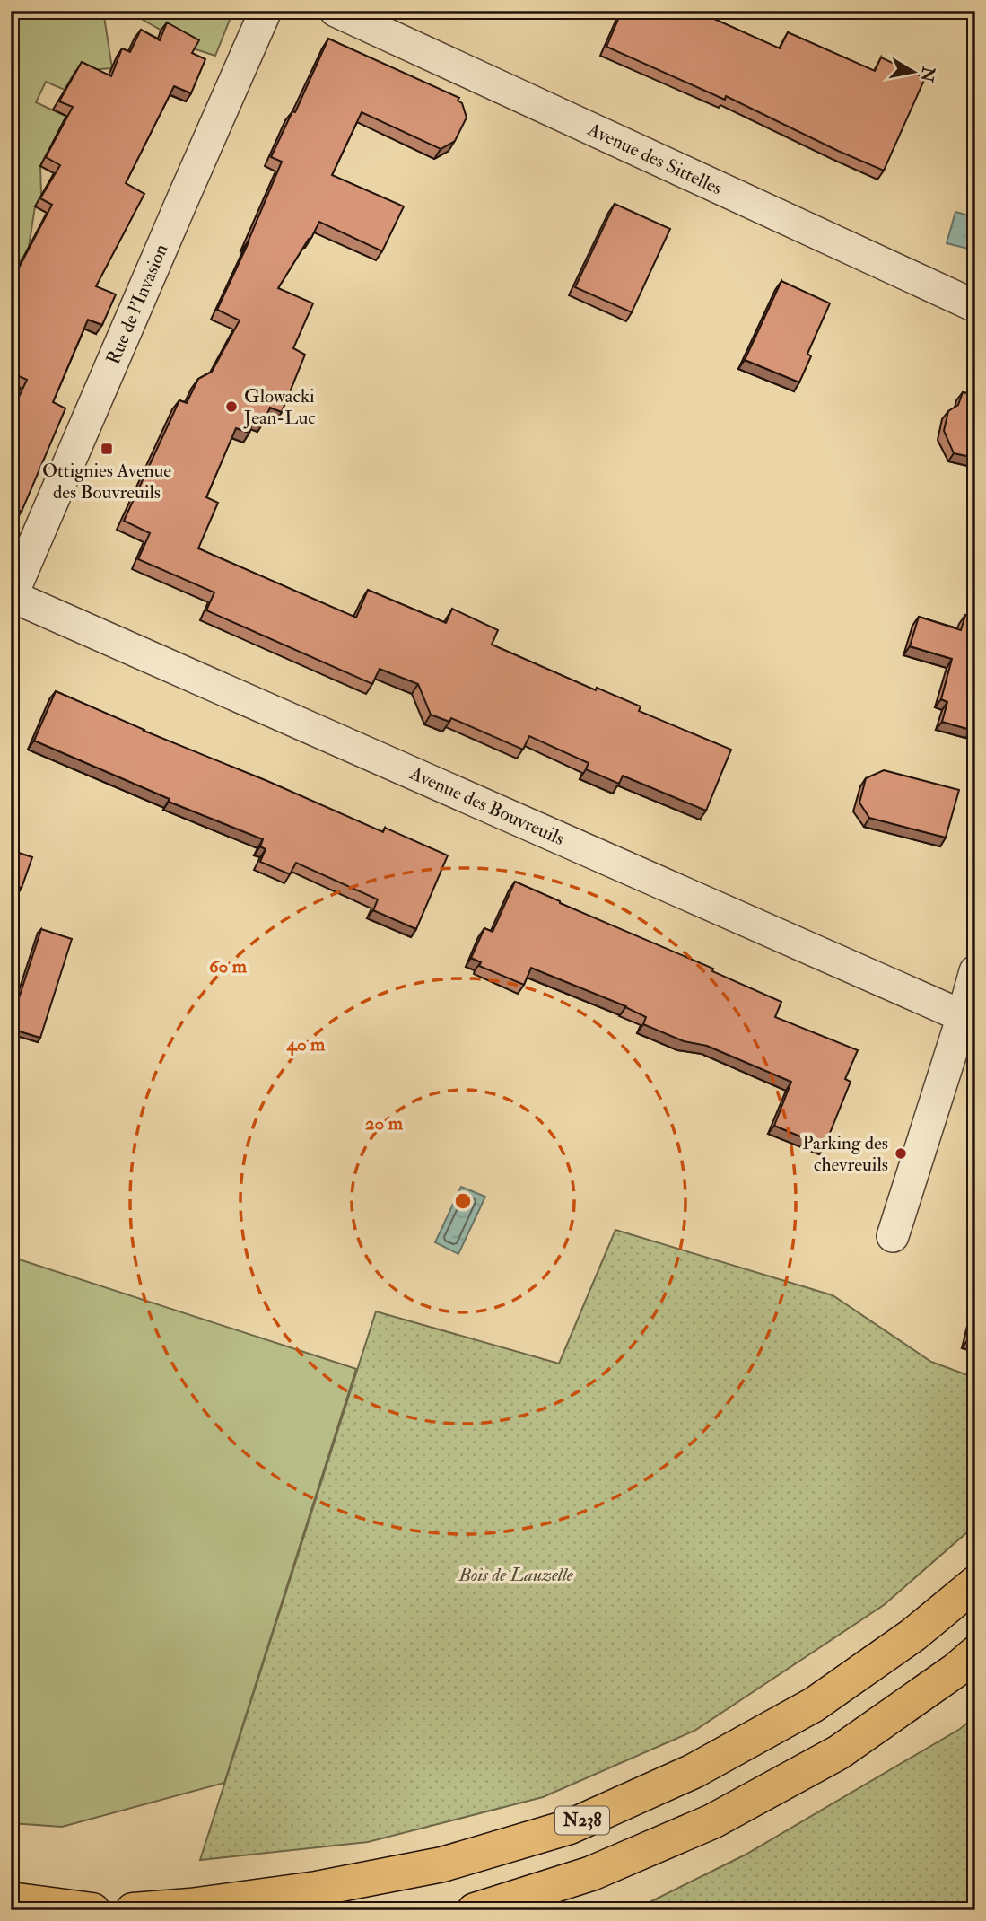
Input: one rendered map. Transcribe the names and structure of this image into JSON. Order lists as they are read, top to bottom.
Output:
{
  "streets": {
    "highway": ["N238"],
    "street": ["Avenue des Sittelles", "Rue de l'Invasion", "Avenue des Bouvreuils"]
  },
  "crossings": [
    ["Rue de l'Invasion", "Avenue des Bouvreuils"]
  ],
  "parks": ["Bois de Lauzelle"],
  "places": {
    "other": ["Glowacki Jean-Luc", "Parking des chevreuils"],
    "transit": ["Ottignies Avenue des Bouvreuils"]
  },
  "north": "right",
  "rings": ["60 m", "40 m", "20 m"]
}
